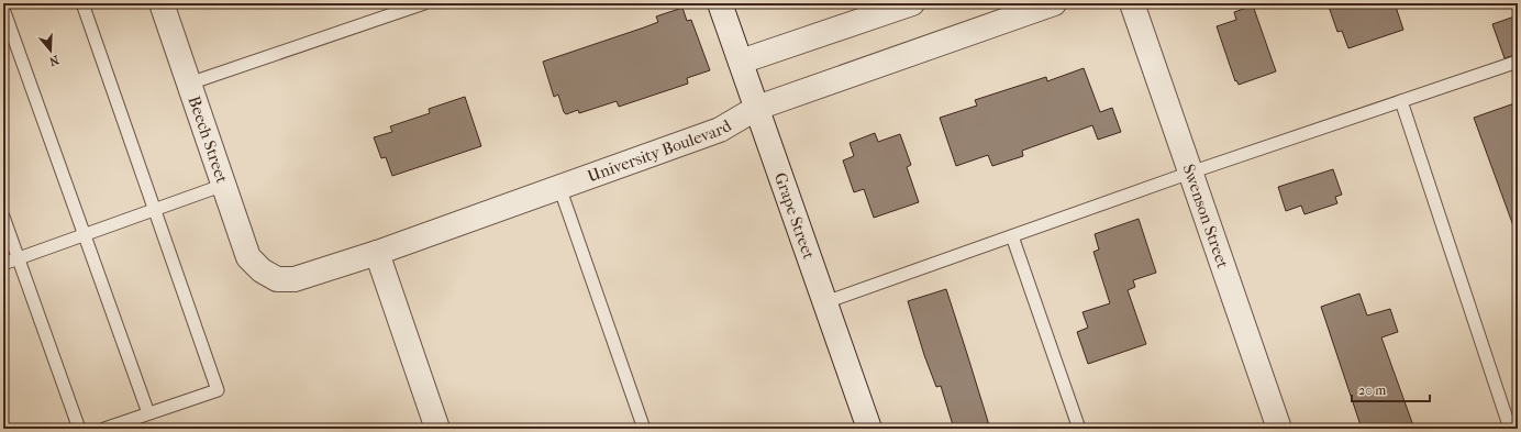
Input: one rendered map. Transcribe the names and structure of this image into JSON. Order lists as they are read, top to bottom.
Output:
{
  "streets": {
    "street": [
      "Beech Street",
      "University Boulevard",
      "Grape Street",
      "Swenson Street"
    ]
  },
  "crossings": [
    ["Beech Street", "University Boulevard"],
    ["University Boulevard", "Grape Street"]
  ],
  "scale_bar": "20 m",
  "north": "bottom"
}
